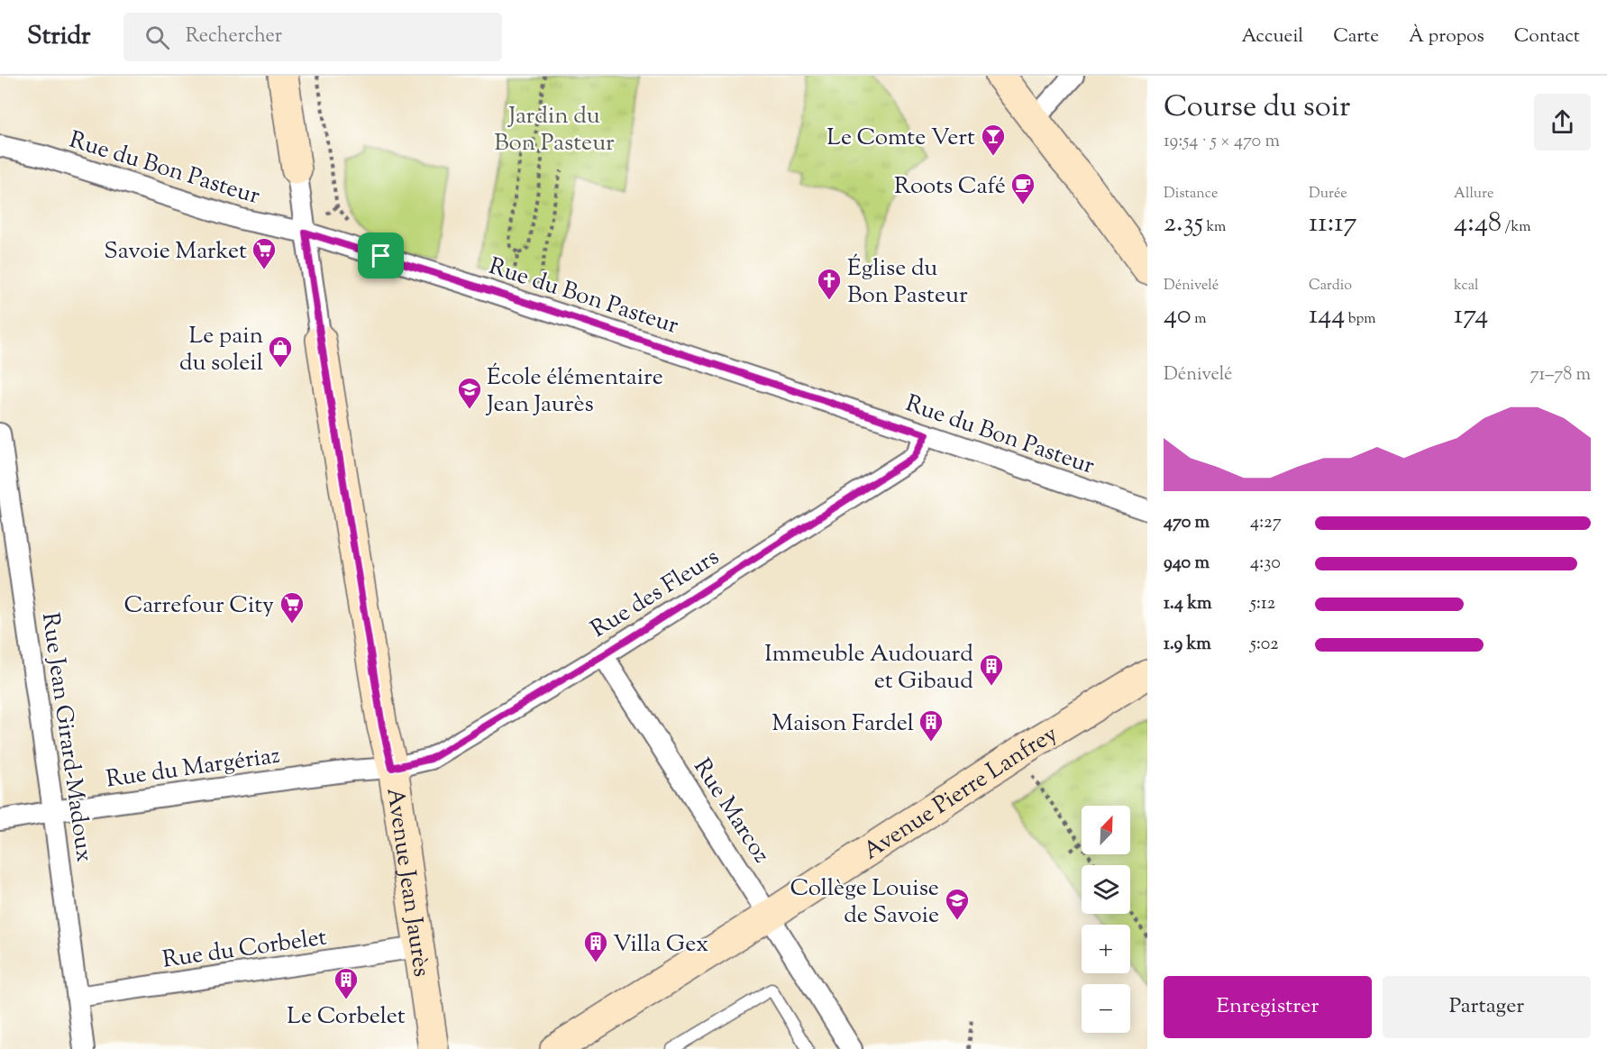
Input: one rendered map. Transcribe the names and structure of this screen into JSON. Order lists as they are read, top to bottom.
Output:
{
  "streets": {
    "main road": ["Avenue Pierre Lanfrey", "Avenue Jean Jaurès"],
    "street": [
      "Rue du Bon Pasteur",
      "Rue des Fleurs",
      "Rue Jean Girard-Madoux",
      "Rue du Margériaz",
      "Rue Marcoz",
      "Rue du Corbelet"
    ]
  },
  "crossings": [
    ["Rue du Bon Pasteur", "Rue des Fleurs"],
    ["Rue du Bon Pasteur", "Avenue Jean Jaurès"],
    ["Rue des Fleurs", "Rue du Margériaz"],
    ["Rue des Fleurs", "Rue Marcoz"],
    ["Rue des Fleurs", "Avenue Jean Jaurès"],
    ["Rue Jean Girard-Madoux", "Rue du Margériaz"],
    ["Rue Jean Girard-Madoux", "Rue du Corbelet"],
    ["Rue du Margériaz", "Avenue Jean Jaurès"],
    ["Avenue Pierre Lanfrey", "Rue Marcoz"],
    ["Avenue Jean Jaurès", "Rue du Corbelet"]
  ],
  "parks": ["Jardin du Bon Pasteur"],
  "places": {
    "bar": ["Le Comte Vert"],
    "cafe": ["Roots Café"],
    "supermarket": ["Savoie Market", "Carrefour City"],
    "church": ["Église du Bon Pasteur"],
    "shop": ["Le pain du soleil"],
    "school or university": ["École élémentaire Jean Jaurès", "Collège Louise de Savoie"],
    "building": [
      "Immeuble Audouard et Gibaud",
      "Maison Fardel",
      "Villa Gex",
      "Le Corbelet"
    ]
  },
  "north": "top right",
  "page": {
    "header": "Stridr",
    "search": "Rechercher",
    "nav": [
      "Accueil",
      "Carte",
      "À propos",
      "Contact"
    ],
    "heading": ["Course du soir", "19:54 · 5 × 470 m"],
    "stats": [
      ["Distance", "2.35 km"],
      ["Durée", "11:17"],
      ["Allure", "4:48 /km"],
      ["Dénivelé", "40 m"],
      ["Cardio", "144 bpm"],
      ["kcal", "174"]
    ],
    "chart": ["Dénivelé", "71–78 m"],
    "list": [
      {
        "name": "470 m",
        "note": "4:27"
      },
      {
        "name": "940 m",
        "note": "4:30"
      },
      {
        "name": "1.4 km",
        "note": "5:12"
      },
      {
        "name": "1.9 km",
        "note": "5:02"
      }
    ],
    "map_buttons": ["+", "−"],
    "buttons": ["Enregistrer", "Partager"]
  }
}
